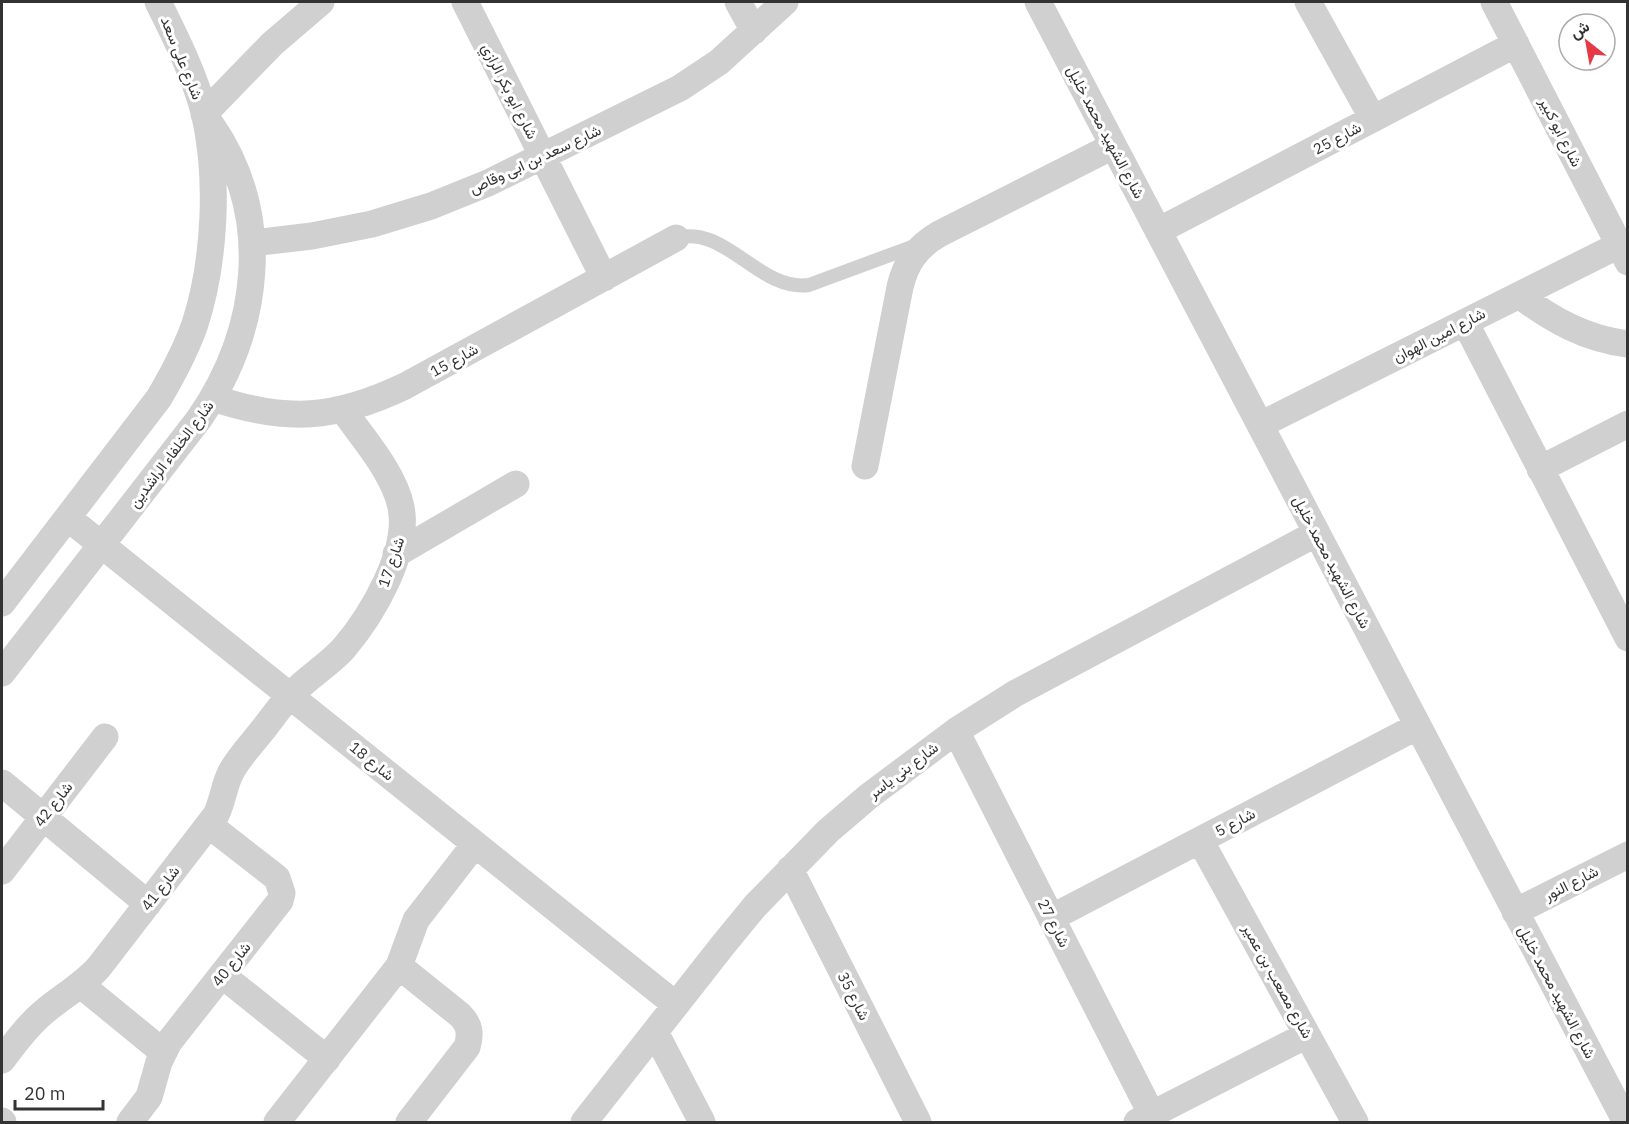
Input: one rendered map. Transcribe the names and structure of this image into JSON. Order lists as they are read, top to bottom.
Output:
{
  "streets": {
    "street": [
      "شارع على سعد",
      "شارع ابو بكر الرازي",
      "شارع الشهيد محمد خليل",
      "شارع ابو كبير",
      "شارع 25",
      "شارع سعد بن ابى وقاص",
      "شارع امين الهوان",
      "شارع 15",
      "شارع الخلفاء الراشدين",
      "شارع 17",
      "شارع 18",
      "شارع بنى ياسر",
      "شارع 42",
      "شارع 5",
      "شارع النور",
      "شارع 41",
      "شارع 27",
      "شارع 40",
      "شارع مصعب بن عمير",
      "شارع 35"
    ]
  },
  "crossings": [
    ["شارع على سعد", "شارع الخلفاء الراشدين"],
    ["شارع ابو بكر الرازي", "شارع سعد بن ابى وقاص"],
    ["شارع ابو بكر الرازي", "شارع 15"],
    ["شارع الشهيد محمد خليل", "شارع 25"],
    ["شارع الشهيد محمد خليل", "شارع امين الهوان"],
    ["شارع الشهيد محمد خليل", "شارع بنى ياسر"],
    ["شارع الشهيد محمد خليل", "شارع 5"],
    ["شارع الشهيد محمد خليل", "شارع النور"],
    ["شارع ابو كبير", "شارع 25"],
    ["شارع ابو كبير", "شارع امين الهوان"],
    ["شارع سعد بن ابى وقاص", "شارع الخلفاء الراشدين"],
    ["شارع 15", "شارع الخلفاء الراشدين"],
    ["شارع 15", "شارع 17"],
    ["شارع الخلفاء الراشدين", "شارع 18"],
    ["شارع 17", "شارع 18"],
    ["شارع 17", "شارع 41"],
    ["شارع 18", "شارع بنى ياسر"],
    ["شارع 18", "شارع 41"],
    ["شارع بنى ياسر", "شارع 27"],
    ["شارع بنى ياسر", "شارع 35"],
    ["شارع 5", "شارع 27"],
    ["شارع 5", "شارع مصعب بن عمير"],
    ["شارع 41", "شارع 40"]
  ],
  "scale_bar": "20 m",
  "north": "top left"
}
